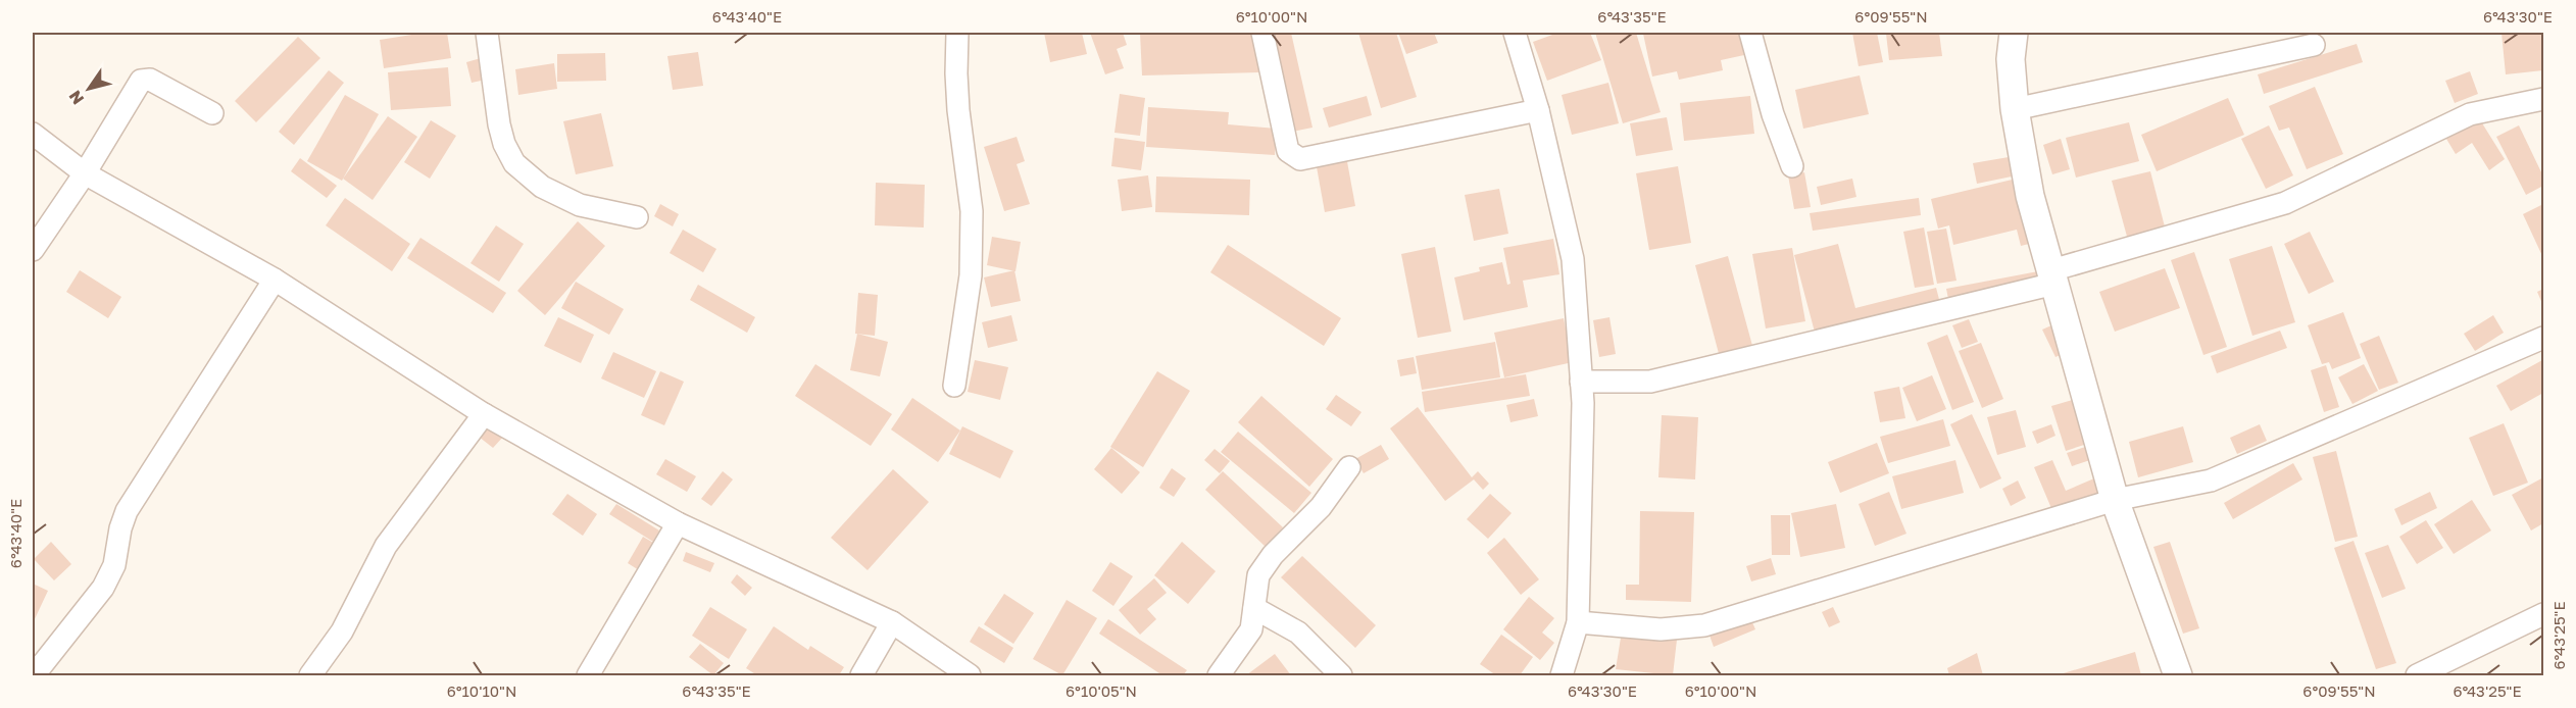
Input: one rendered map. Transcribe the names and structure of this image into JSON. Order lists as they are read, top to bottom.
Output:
{
  "north": "bottom left",
  "coordinates": [
    "6°43'40\"E",
    "6°10'00\"N",
    "6°43'35\"E",
    "6°09'55\"N",
    "6°43'30\"E",
    "6°43'25\"E",
    "6°10'10\"N",
    "6°10'05\"N"
  ]
}
